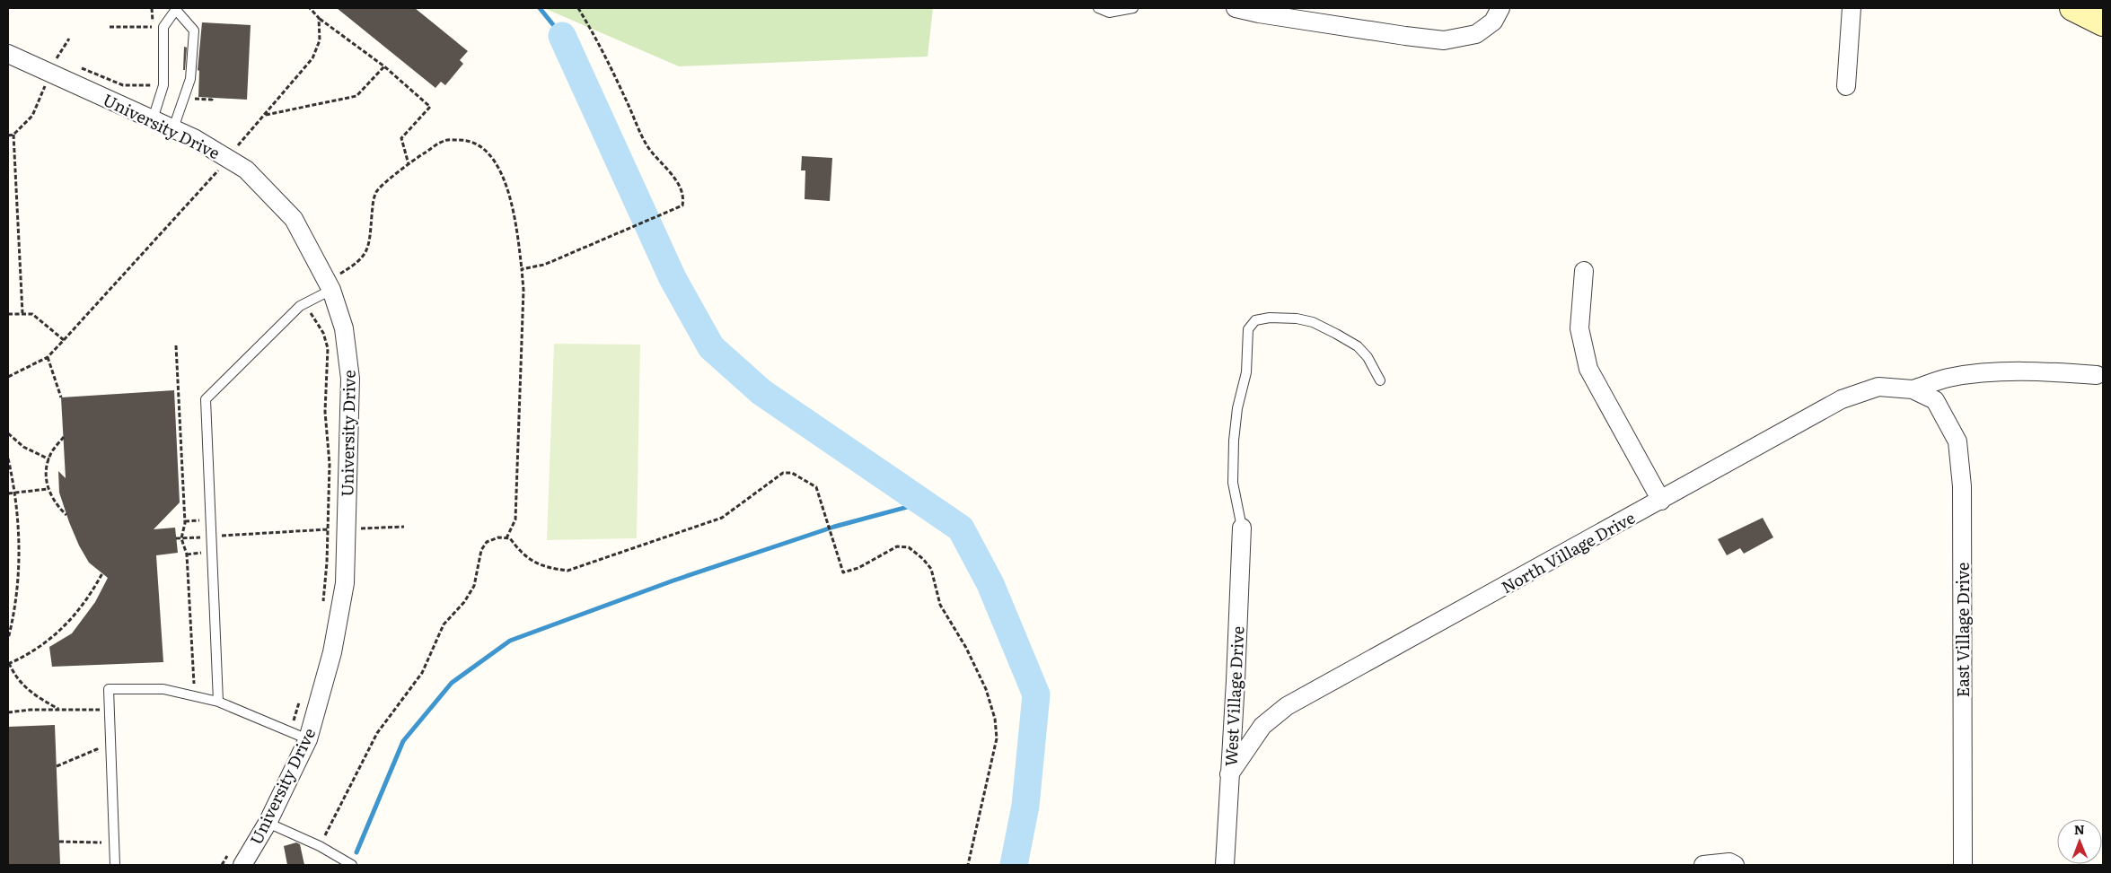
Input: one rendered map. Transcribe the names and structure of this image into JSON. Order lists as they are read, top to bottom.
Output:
{
  "streets": {
    "street": [
      "University Drive",
      "North Village Drive",
      "East Village Drive",
      "West Village Drive"
    ]
  },
  "crossings": [
    ["North Village Drive", "East Village Drive"],
    ["North Village Drive", "West Village Drive"]
  ],
  "north": "top"
}
